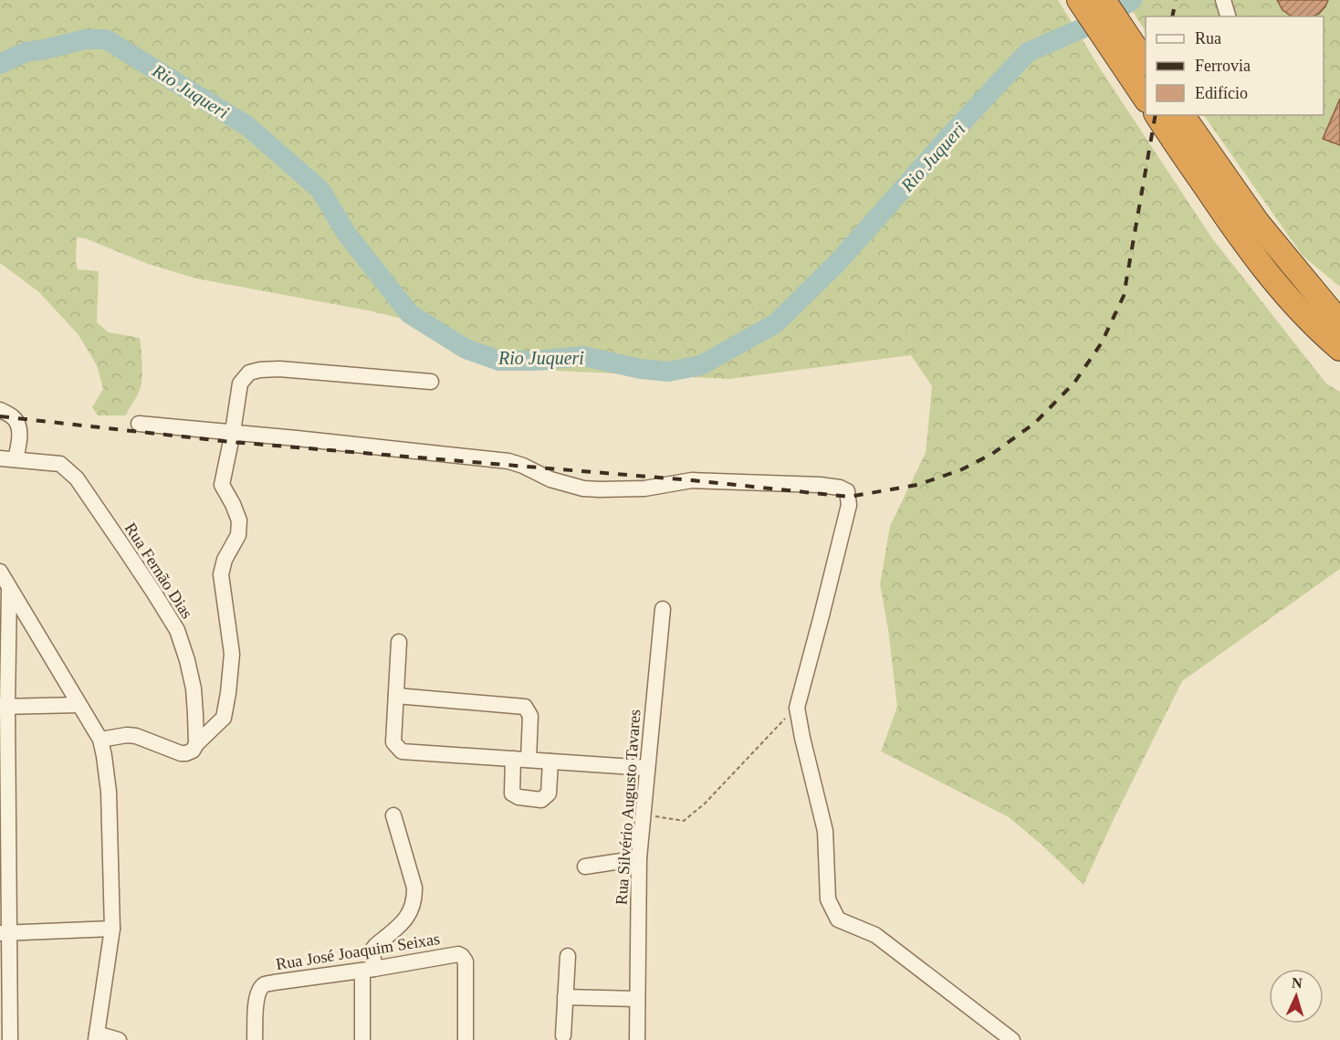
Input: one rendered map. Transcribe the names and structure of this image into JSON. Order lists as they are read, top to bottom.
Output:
{
  "streets": {
    "street": ["Rua Fernão Dias", "Rua Silvério Augusto Tavares", "Rua José Joaquim Seixas"]
  },
  "water": ["Rio Juqueri"],
  "legend": ["Rua", "Ferrovia", "Edifício"],
  "north": "top"
}
